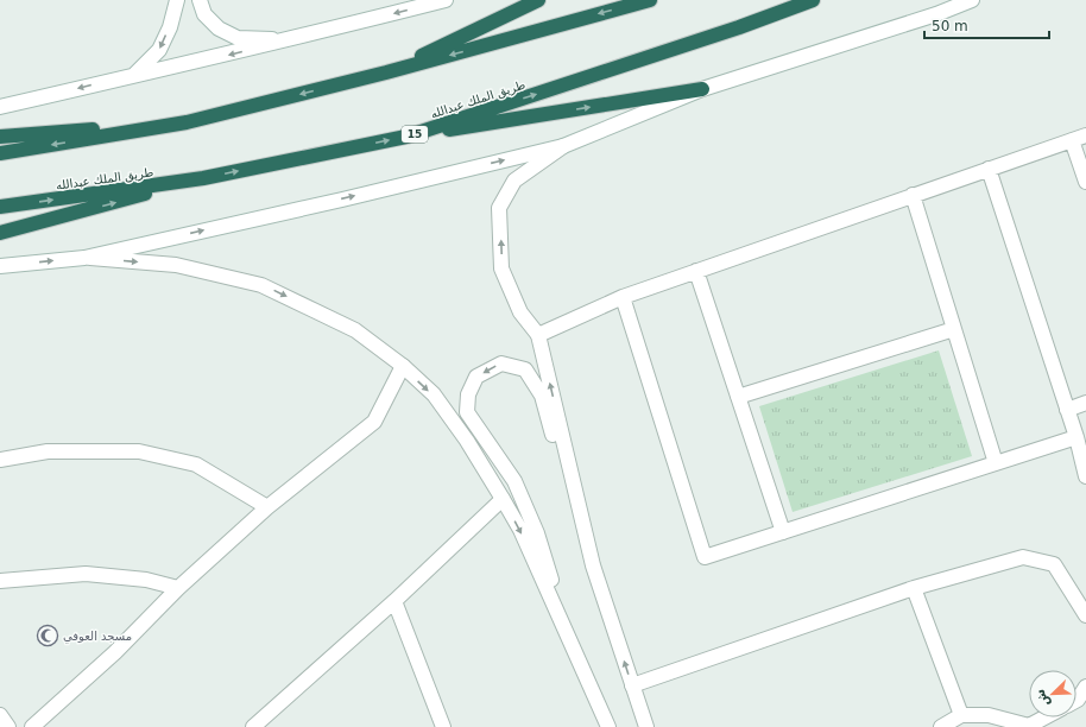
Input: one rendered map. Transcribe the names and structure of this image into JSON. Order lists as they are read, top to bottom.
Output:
{
  "streets": {
    "highway": ["طريق الملك عبدالله", "15"]
  },
  "places": {
    "mosque": ["مسجد العوفي"]
  },
  "scale_bar": "50 m",
  "north": "bottom left"
}
